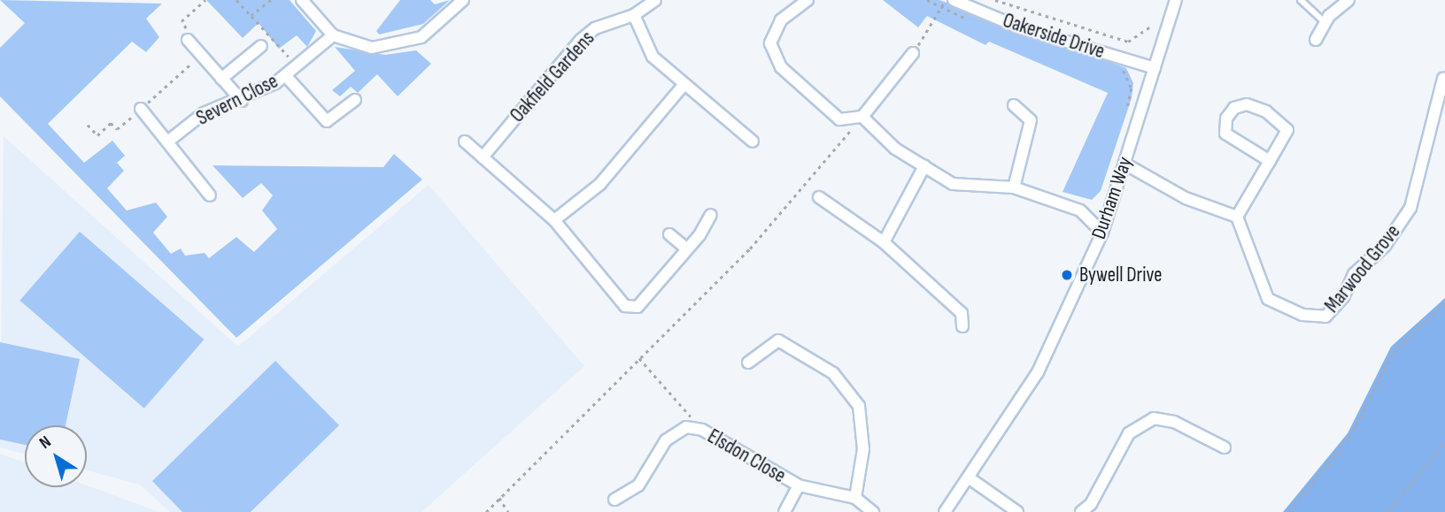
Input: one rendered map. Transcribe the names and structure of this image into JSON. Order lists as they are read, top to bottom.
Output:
{
  "streets": {
    "street": [
      "Oakerside Drive",
      "Oakfield Gardens",
      "Severn Close",
      "Durham Way",
      "Marwood Grove",
      "Elsdon Close"
    ]
  },
  "crossings": [
    ["Oakerside Drive", "Durham Way"]
  ],
  "places": ["Bywell Drive"],
  "north": "top left"
}
